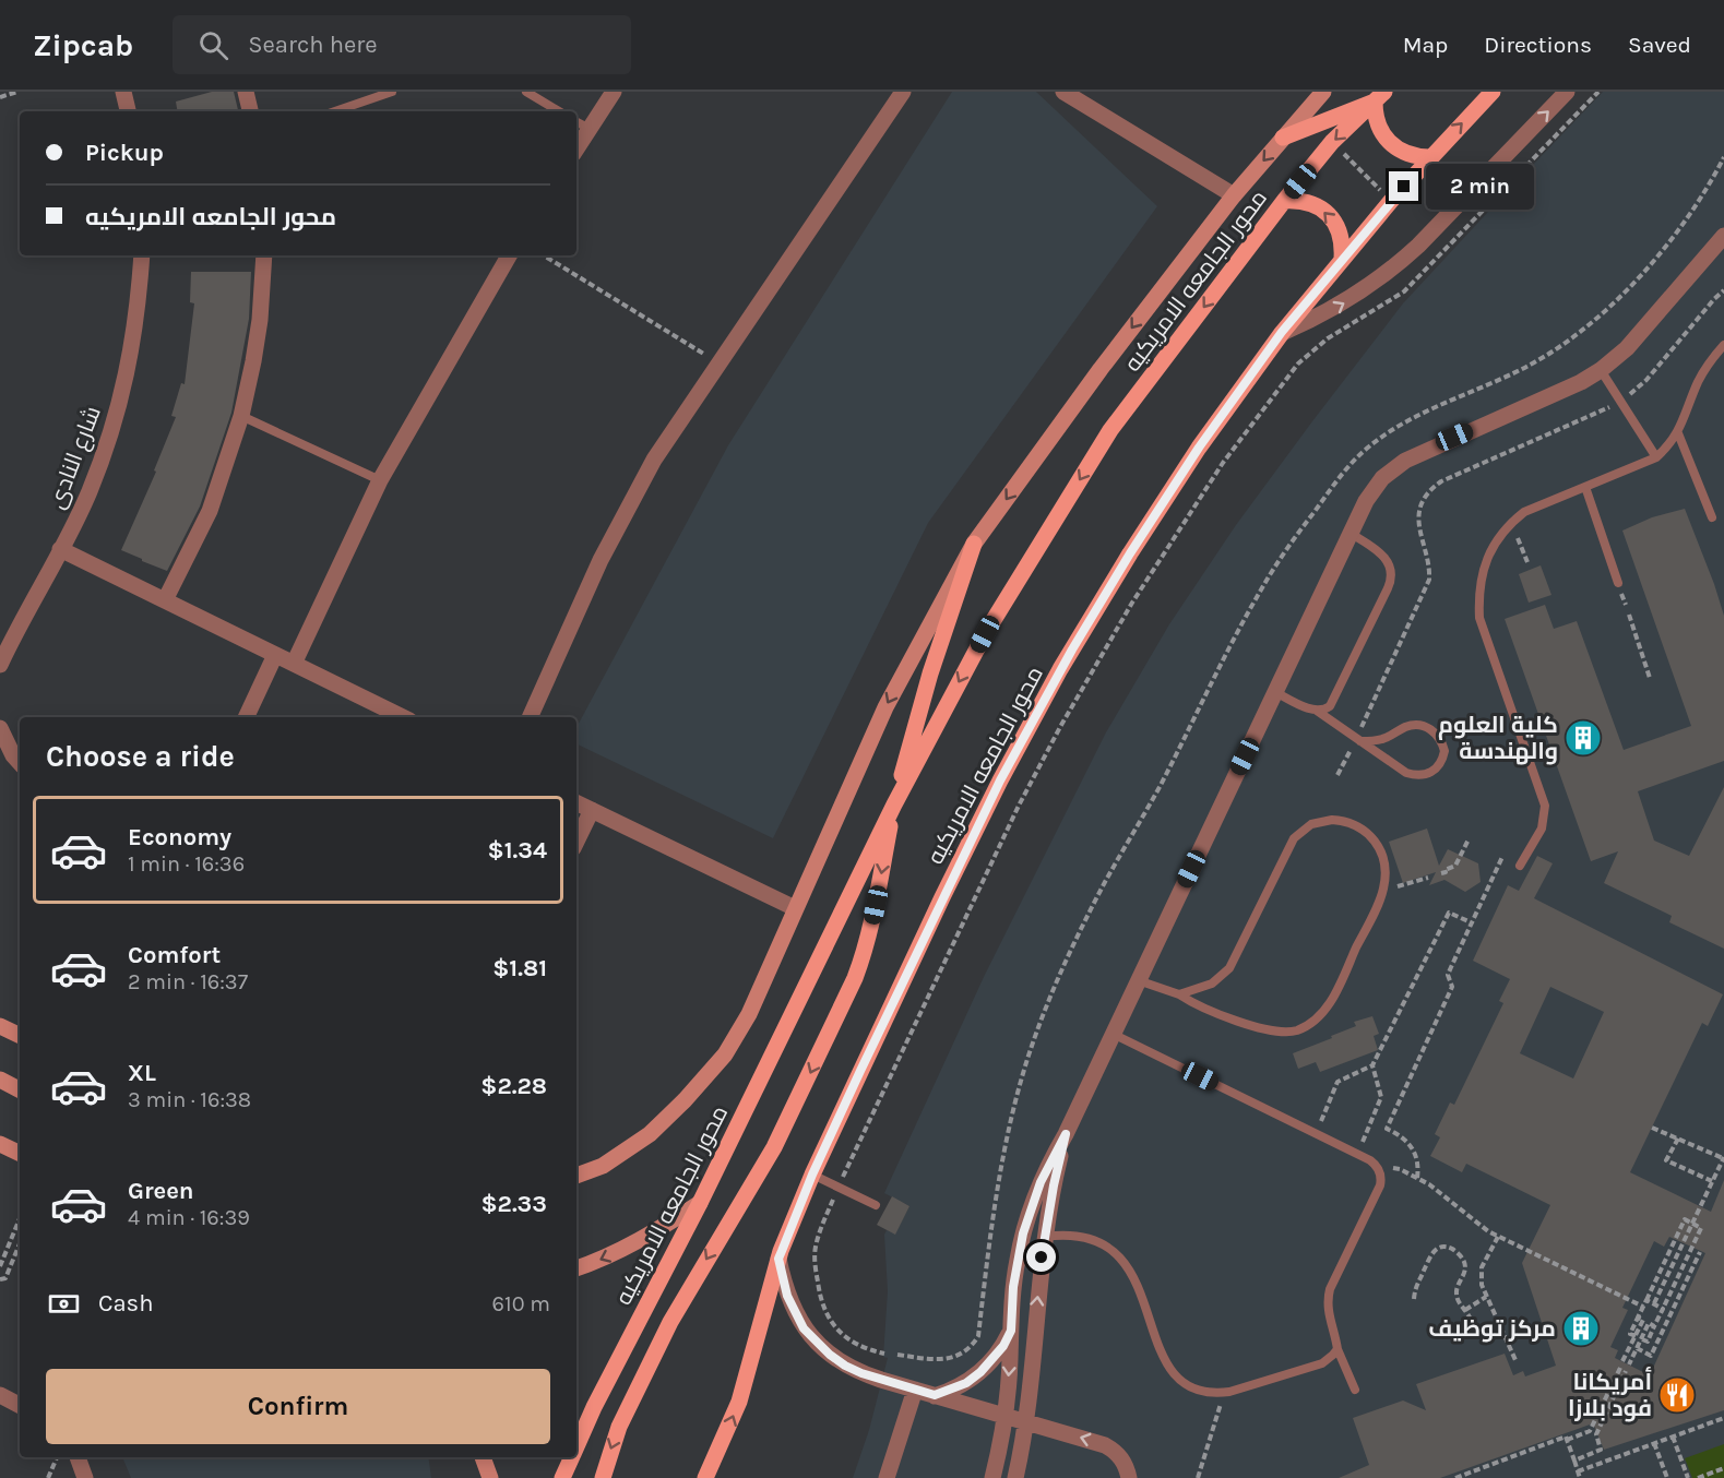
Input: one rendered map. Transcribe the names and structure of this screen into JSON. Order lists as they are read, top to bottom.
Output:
{
  "streets": {
    "main road": ["محور الجامعه الامريكيه"],
    "street": ["شارع النادى"]
  },
  "places": {
    "building": ["كلية العلوم والهندسة", "مركز توظيف"],
    "restaurant": ["أمريكانا فود بلازا"]
  },
  "page": {
    "header": "Zipcab",
    "search": "Search here",
    "nav": ["Map", "Directions", "Saved"],
    "banner": ["Pickup", "محور الجامعه الامريكيه"],
    "bubble": "2 min",
    "heading": "Choose a ride",
    "list": [
      {
        "name": "Economy",
        "note": "1 min · 16:36",
        "value": "$1.34"
      },
      {
        "name": "Comfort",
        "note": "2 min · 16:37",
        "value": "$1.81"
      },
      {
        "name": "XL",
        "note": "3 min · 16:38",
        "value": "$2.28"
      },
      {
        "name": "Green",
        "note": "4 min · 16:39",
        "value": "$2.33"
      }
    ],
    "pay": ["Cash", "610 m"],
    "buttons": "Confirm"
  }
}
